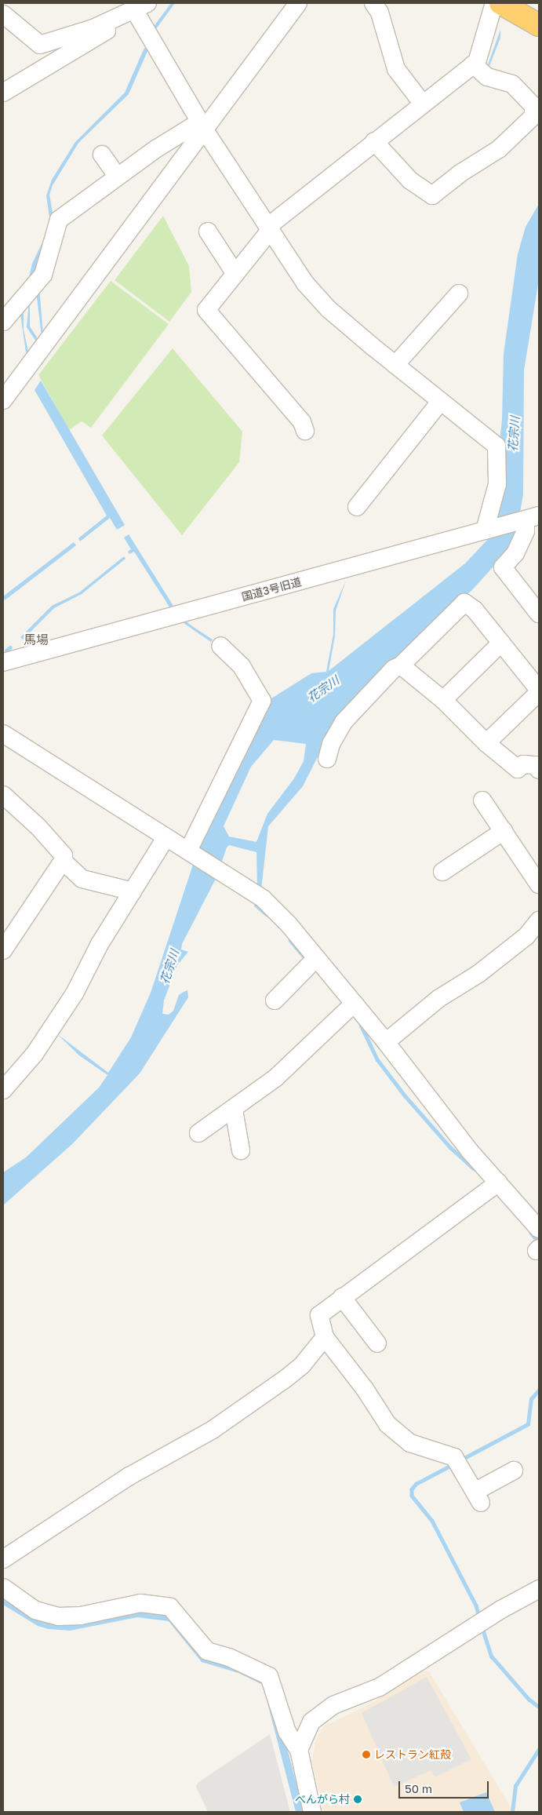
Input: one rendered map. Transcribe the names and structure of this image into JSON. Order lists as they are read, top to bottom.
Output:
{
  "streets": {
    "street": ["国道3号旧道"]
  },
  "districts": ["馬場"],
  "water": ["花宗川"],
  "places": ["レストラン紅殻", "べんがら村"],
  "scale_bar": "50 m"
}
